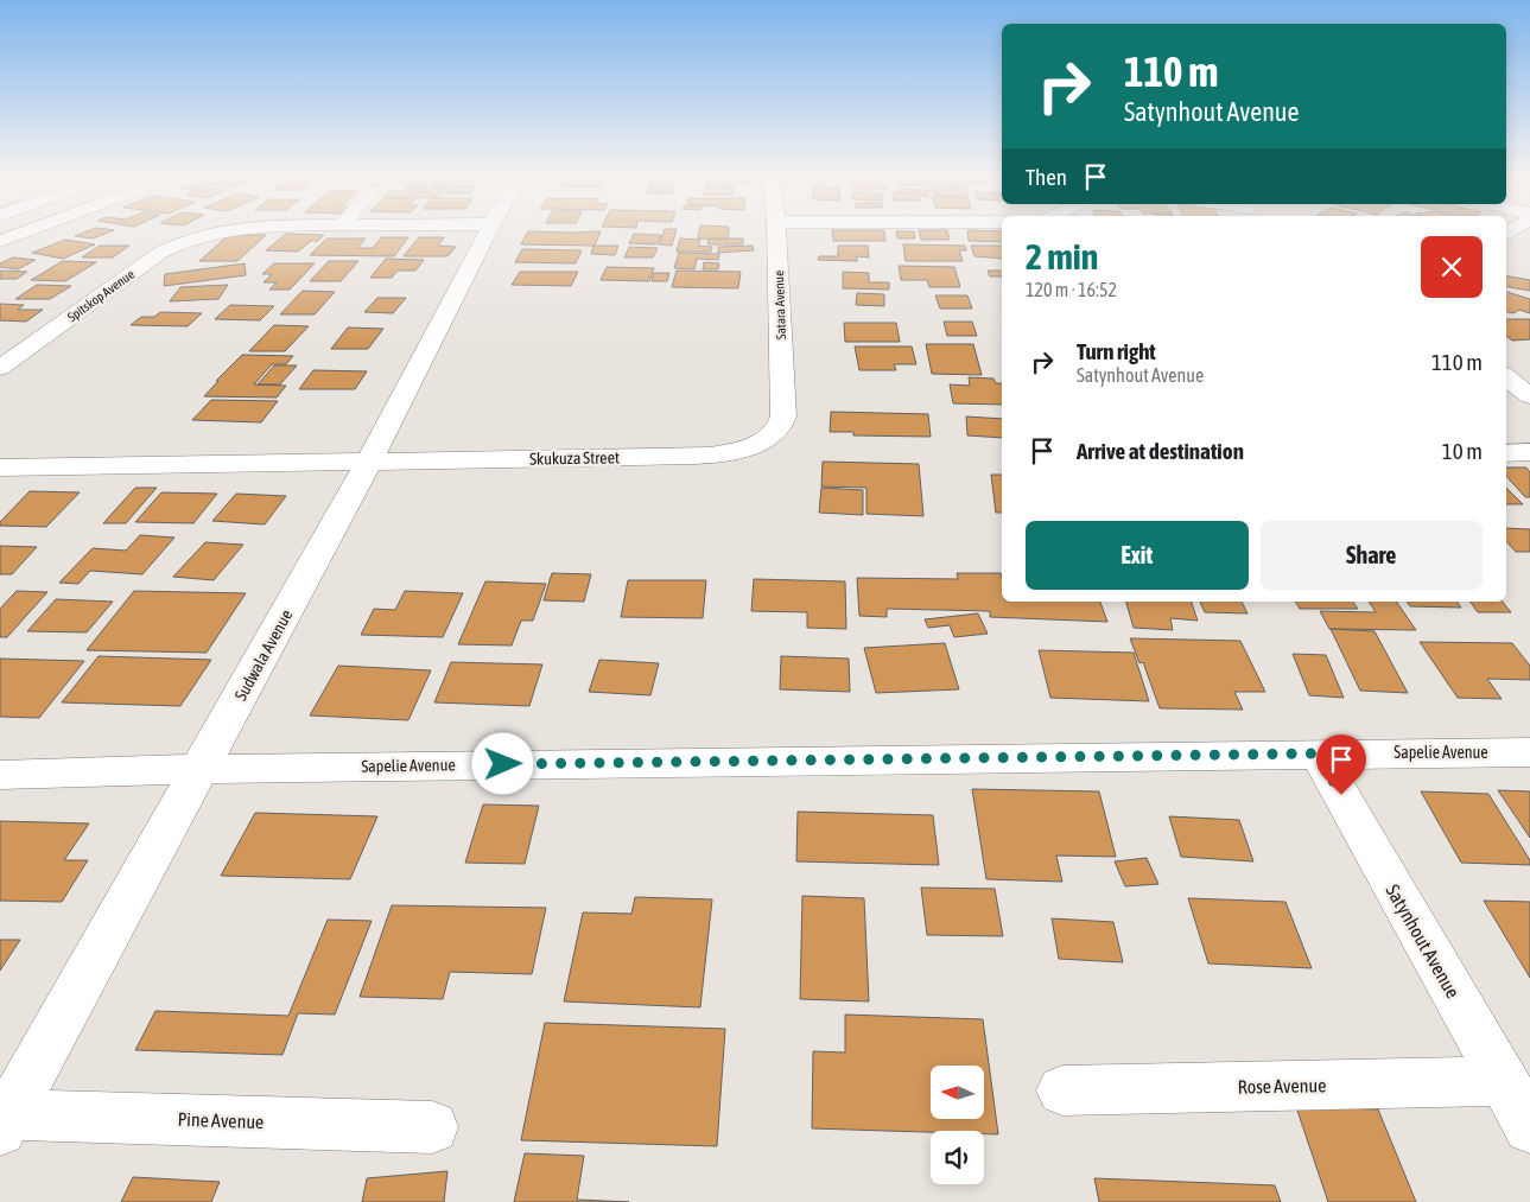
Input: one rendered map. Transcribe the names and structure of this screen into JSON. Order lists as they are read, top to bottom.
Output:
{
  "streets": {
    "street": [
      "Spitskop Avenue",
      "Satara Avenue",
      "Skukuza Street",
      "Sudwala Avenue",
      "Sapelie Avenue",
      "Satynhout Avenue",
      "Rose Avenue",
      "Pine Avenue"
    ]
  },
  "crossings": [
    ["Satara Avenue", "Skukuza Street"],
    ["Skukuza Street", "Sudwala Avenue"],
    ["Sudwala Avenue", "Sapelie Avenue"],
    ["Sudwala Avenue", "Pine Avenue"],
    ["Sapelie Avenue", "Satynhout Avenue"],
    ["Satynhout Avenue", "Rose Avenue"]
  ],
  "north": "left",
  "page": {
    "turn": ["110 m", "Satynhout Avenue"],
    "then": "Then",
    "heading": ["2 min", "120 m · 16:52"],
    "list": [
      {
        "name": "Turn right",
        "note": "Satynhout Avenue",
        "value": "110 m"
      },
      {
        "name": "Arrive at destination",
        "value": "10 m"
      }
    ],
    "buttons": ["Exit", "Share"]
  }
}
